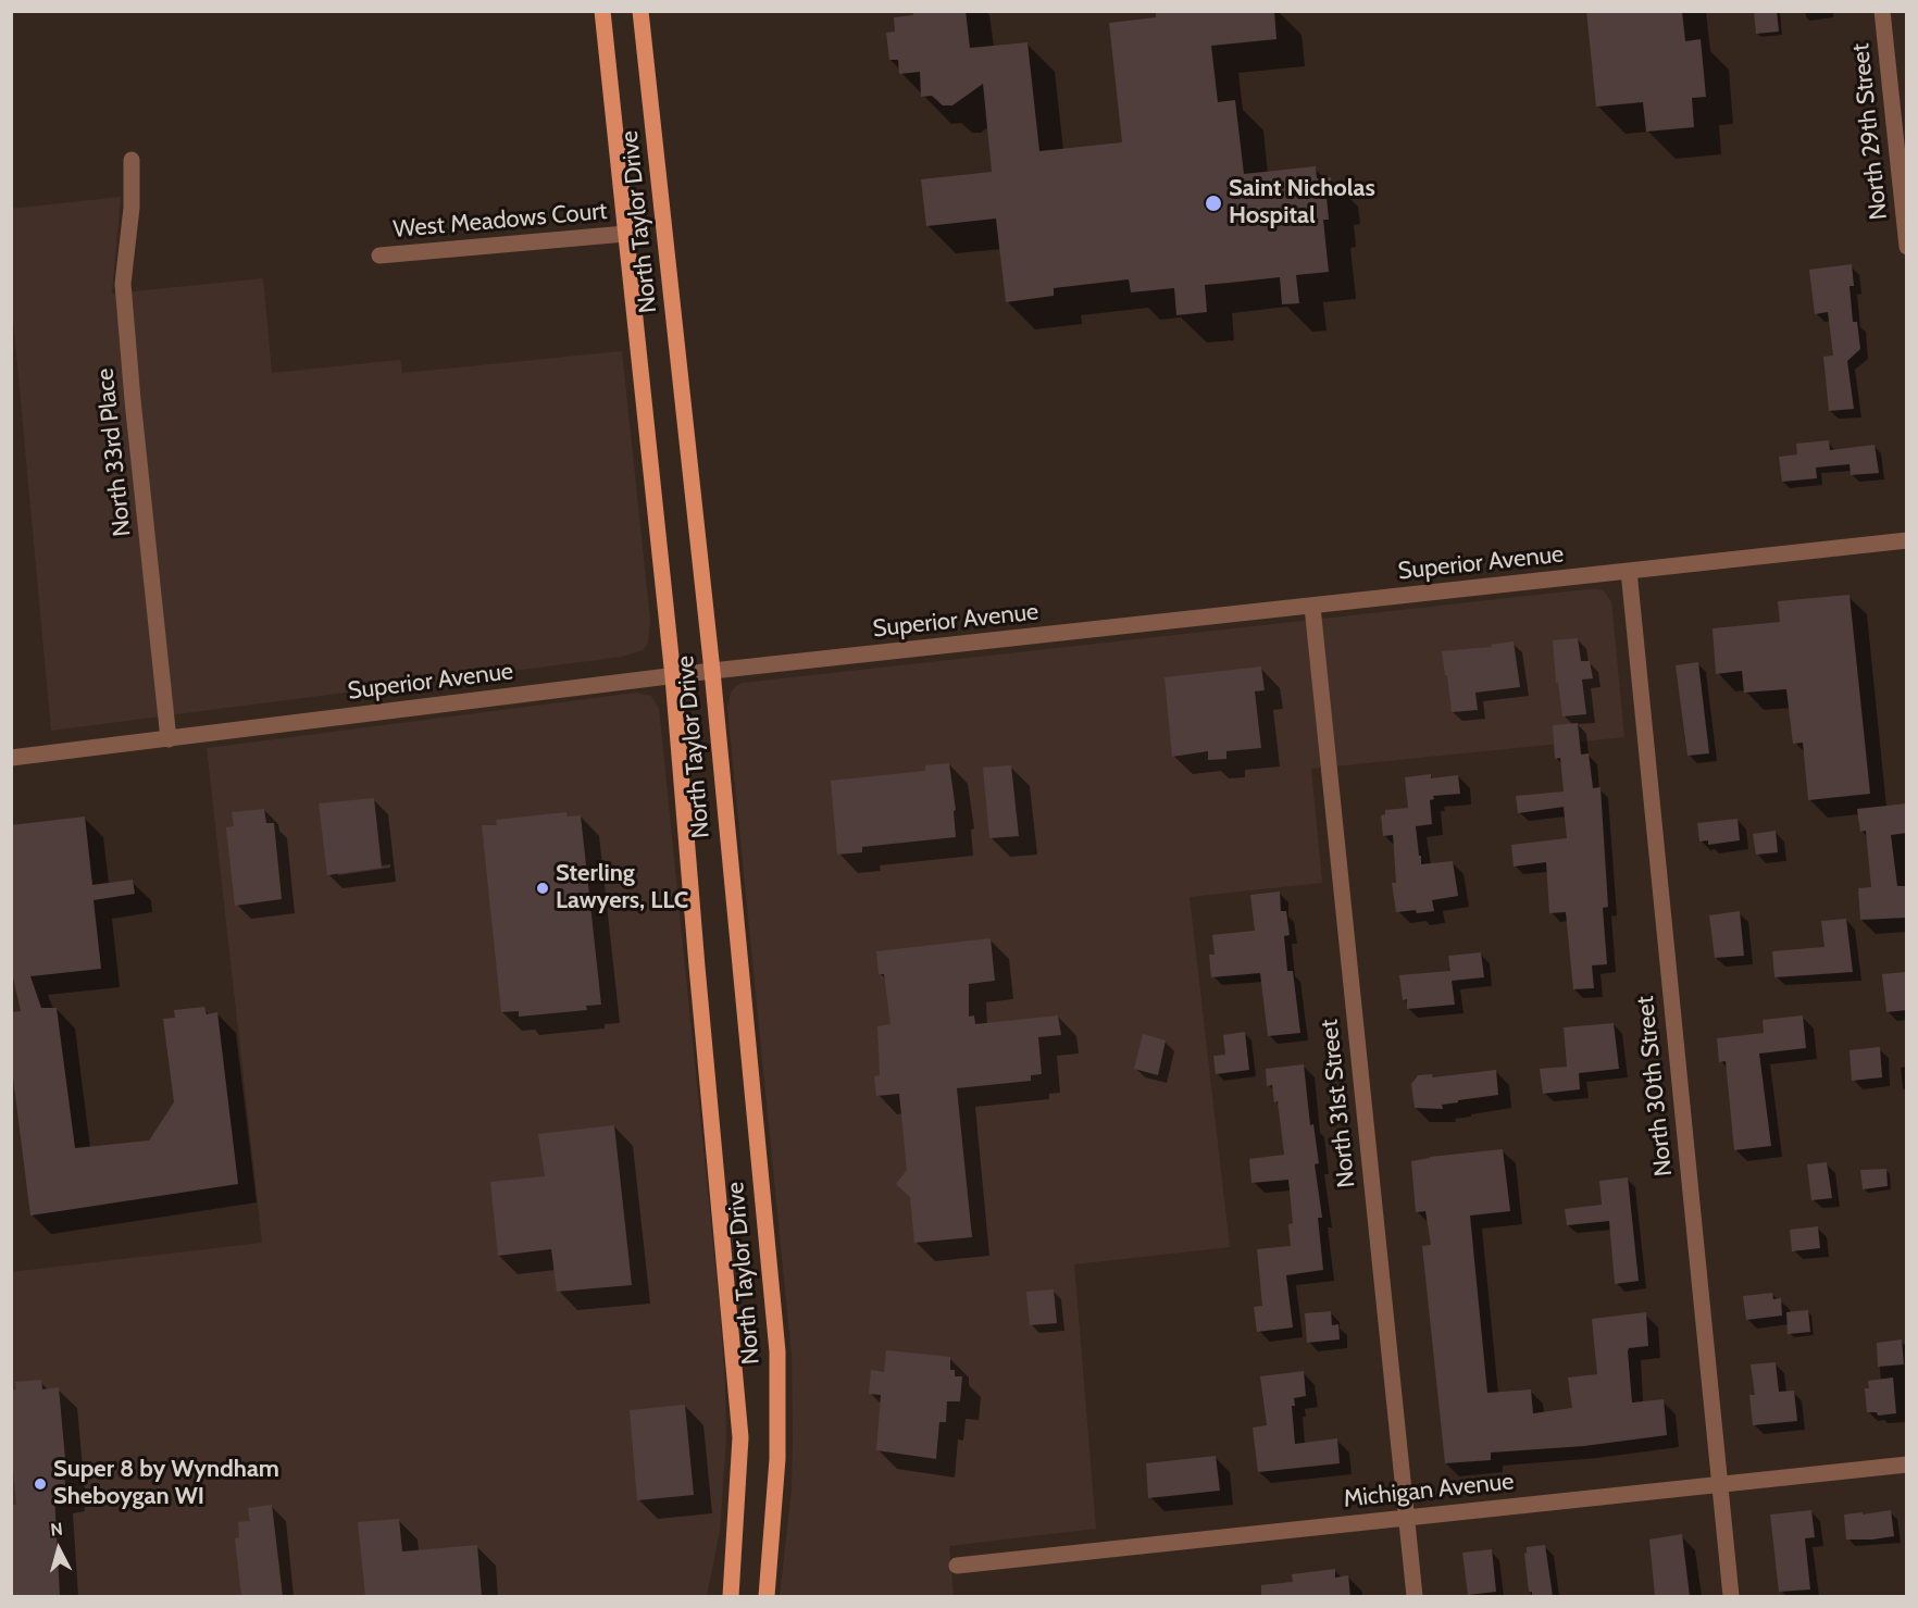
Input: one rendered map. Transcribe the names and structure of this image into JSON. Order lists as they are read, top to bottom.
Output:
{
  "streets": {
    "main road": ["North Taylor Drive"],
    "street": [
      "North 29th Street",
      "West Meadows Court",
      "North 33rd Place",
      "Superior Avenue",
      "North 30th Street",
      "North 31st Street",
      "Michigan Avenue"
    ]
  },
  "crossings": [
    ["West Meadows Court", "North Taylor Drive"],
    ["North Taylor Drive", "Superior Avenue"],
    ["North 33rd Place", "Superior Avenue"],
    ["Superior Avenue", "North 30th Street"],
    ["Superior Avenue", "North 31st Street"],
    ["North 30th Street", "Michigan Avenue"],
    ["North 31st Street", "Michigan Avenue"]
  ],
  "places": ["Saint Nicholas Hospital", "Sterling Lawyers, LLC", "Super 8 by Wyndham Sheboygan WI"],
  "north": "top"
}
